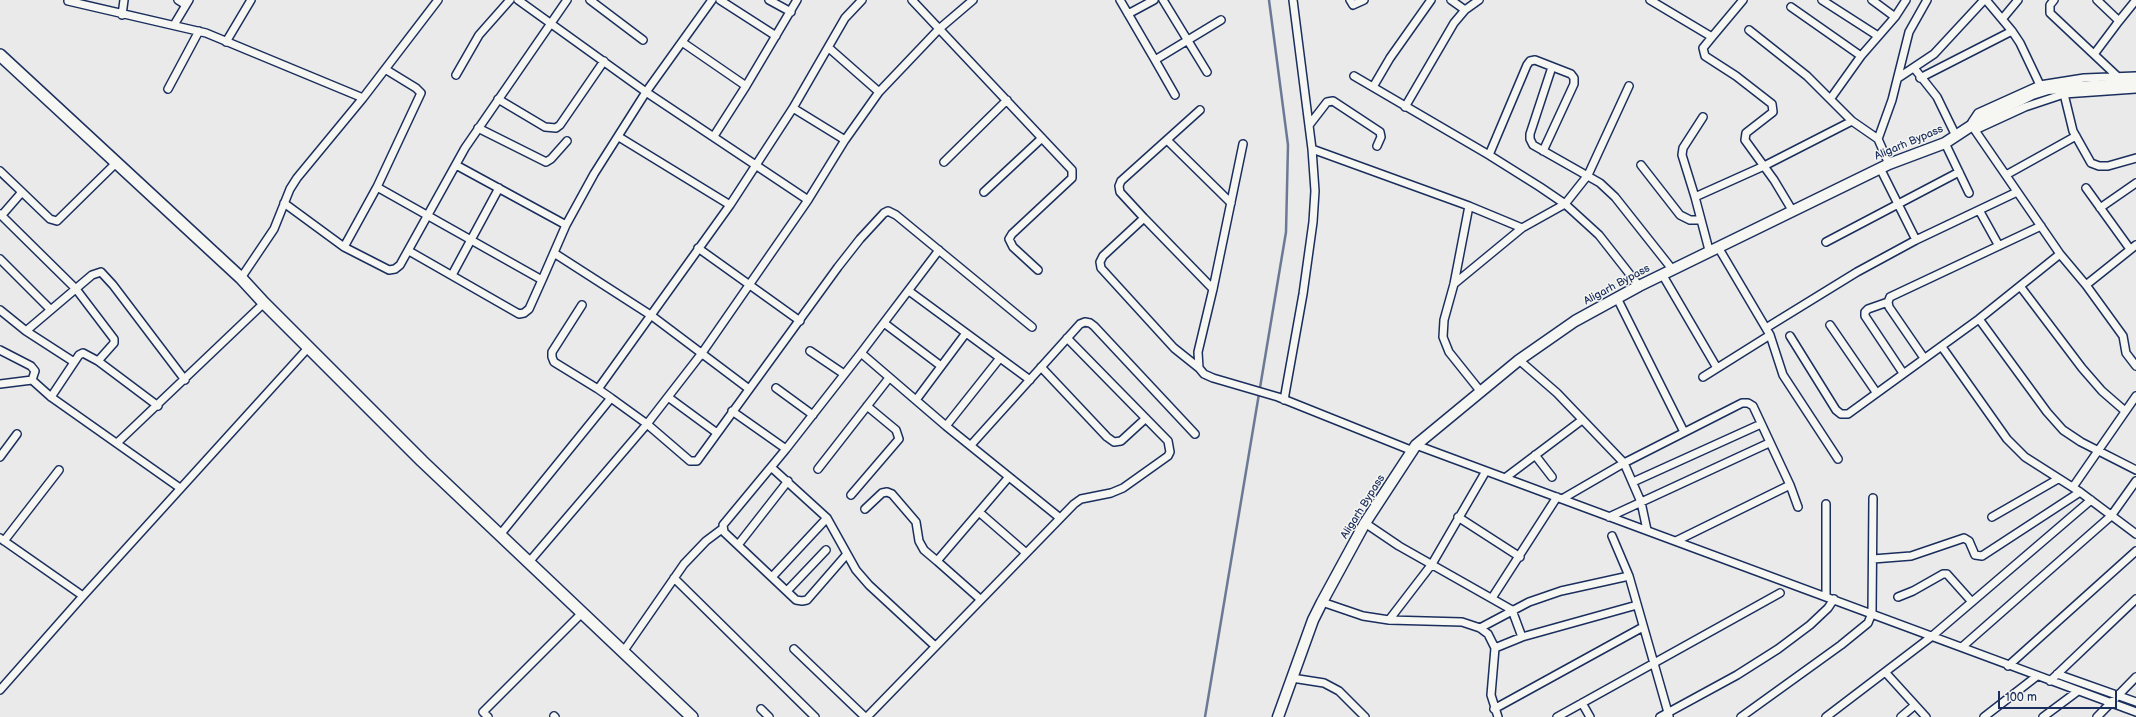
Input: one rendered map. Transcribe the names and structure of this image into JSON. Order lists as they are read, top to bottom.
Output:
{
  "streets": {
    "main road": ["Aligarh Bypass"]
  },
  "scale_bar": "100 m"
}
